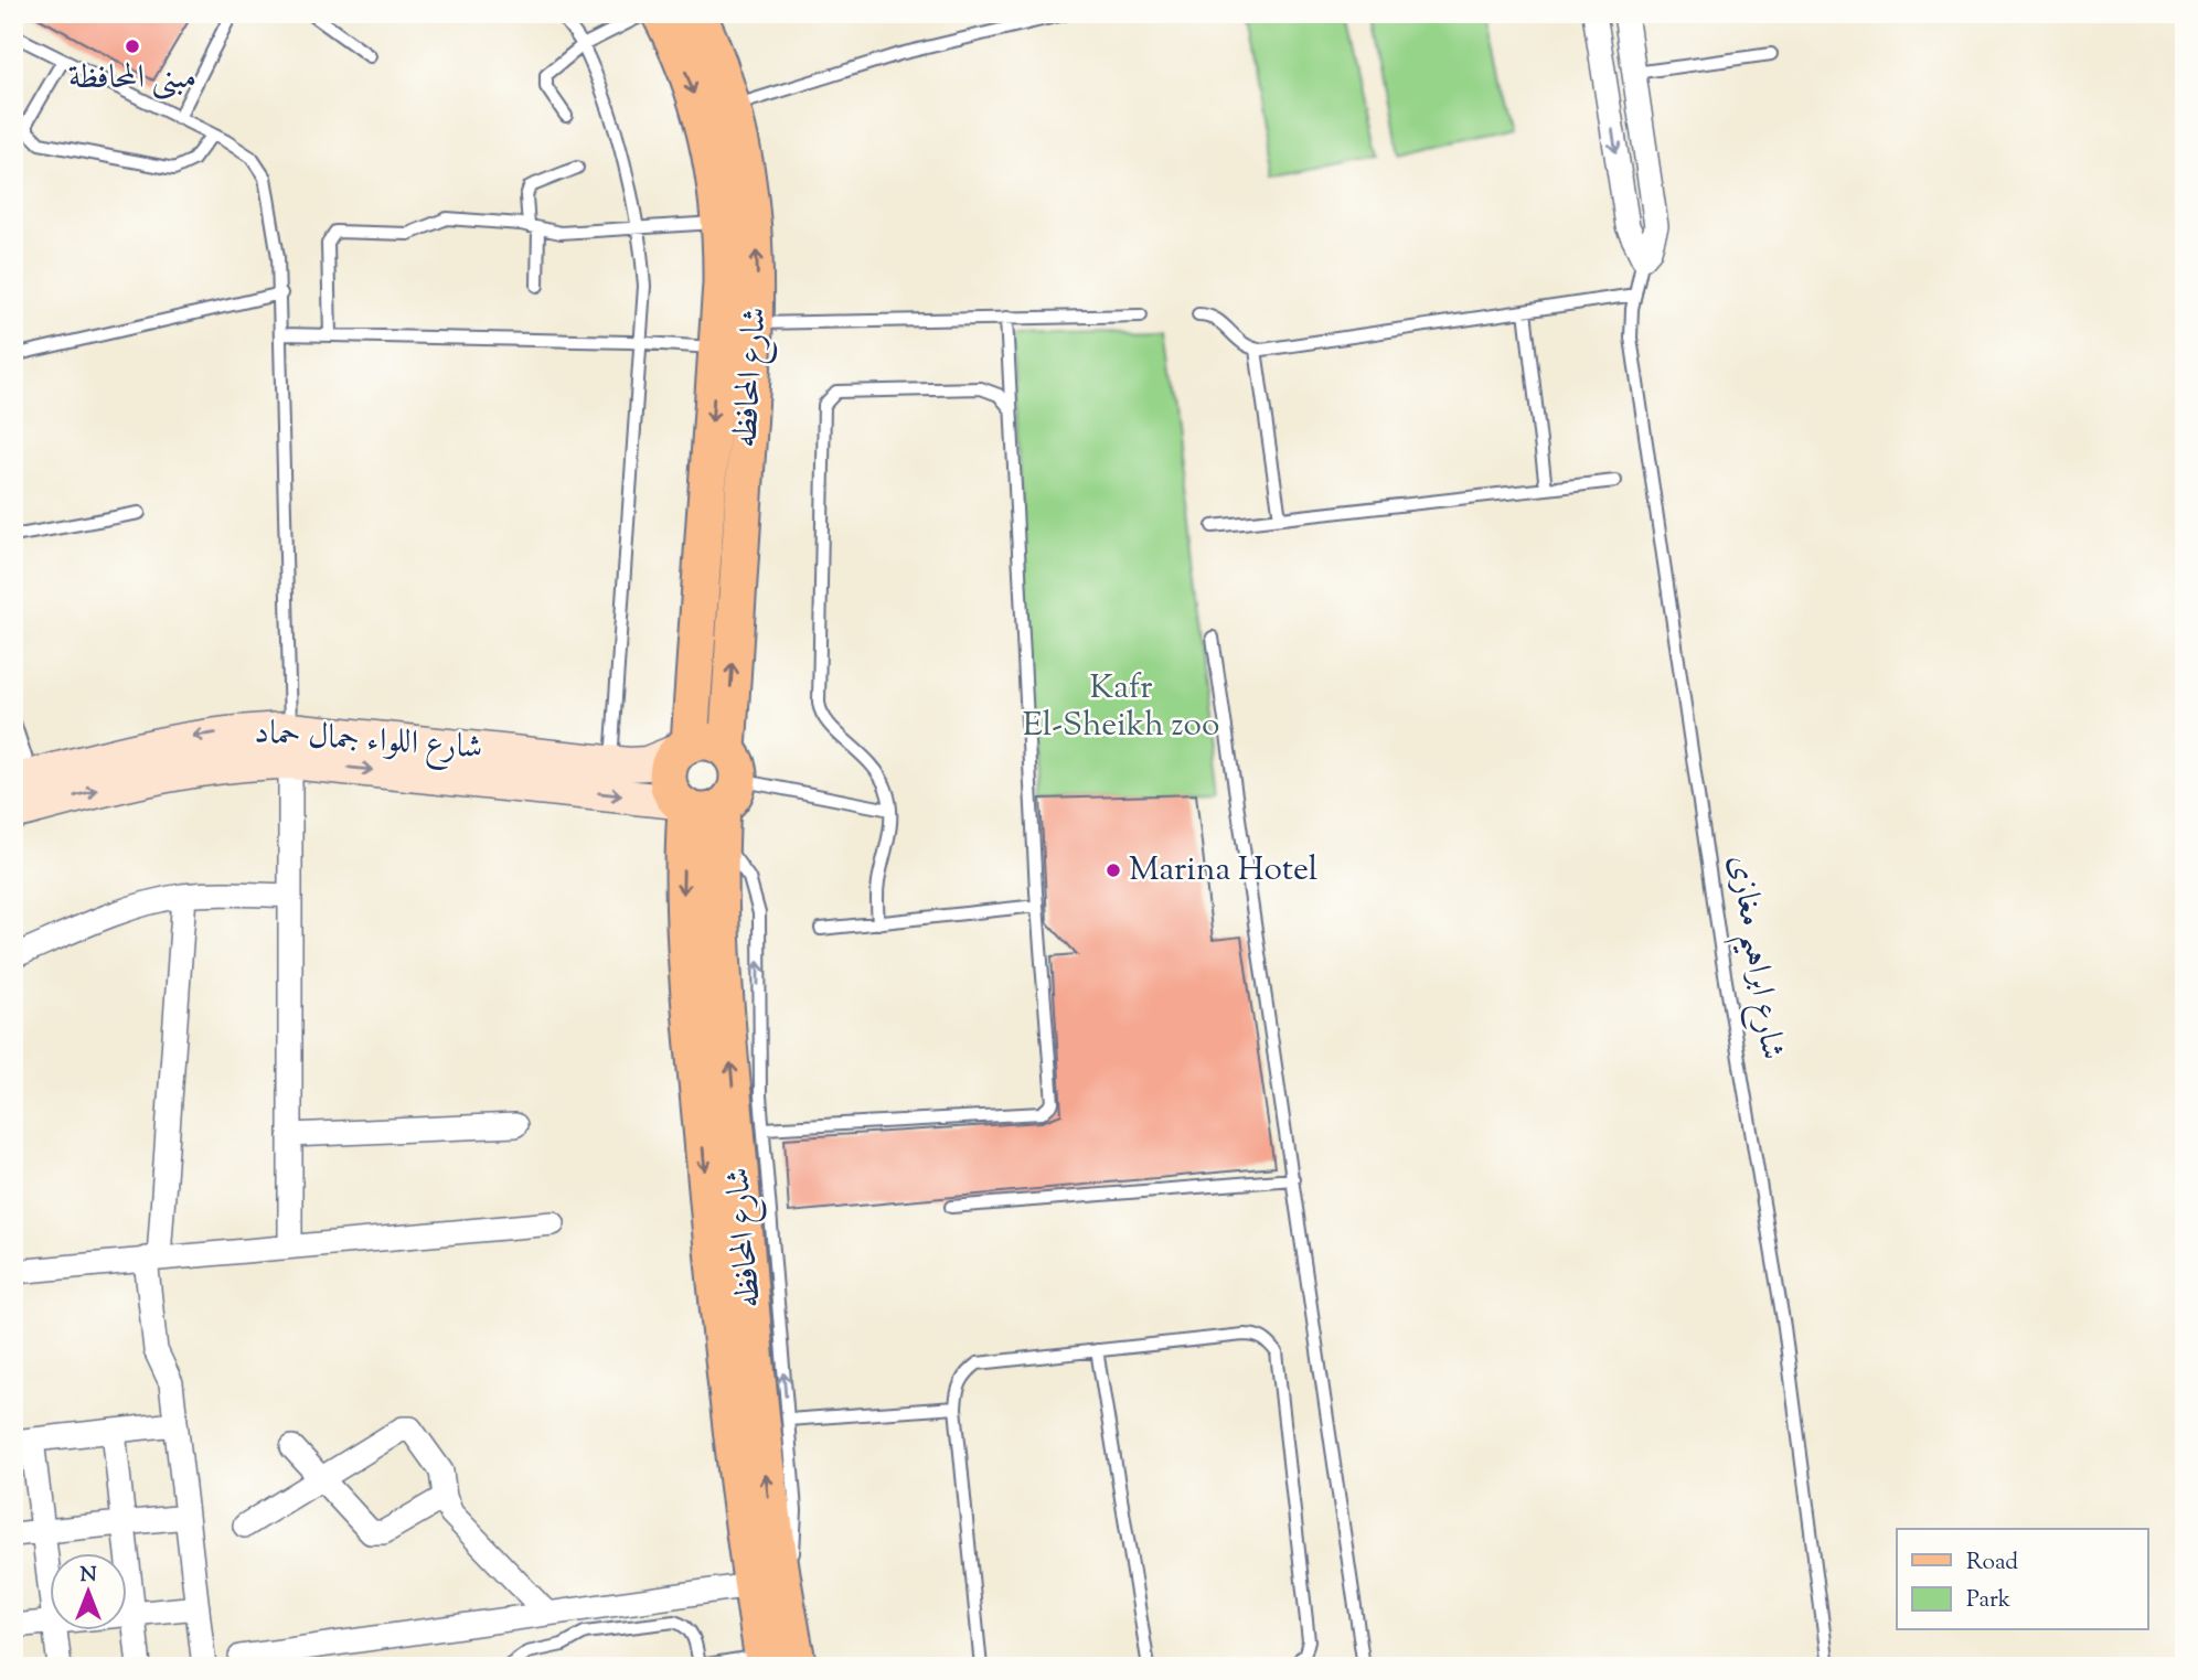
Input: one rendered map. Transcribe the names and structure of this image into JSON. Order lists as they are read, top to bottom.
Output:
{
  "streets": {
    "main road": ["شارع المحافظه", "شارع اللواء جمال حماد"],
    "street": ["شارع ابراهيم مغازى"]
  },
  "crossings": [
    ["شارع المحافظه", "شارع اللواء جمال حماد"]
  ],
  "parks": ["Kafr El-Sheikh zoo"],
  "places": ["مبنى المحافظة", "Marina Hotel"],
  "legend": ["Road", "Park"],
  "north": "top"
}
